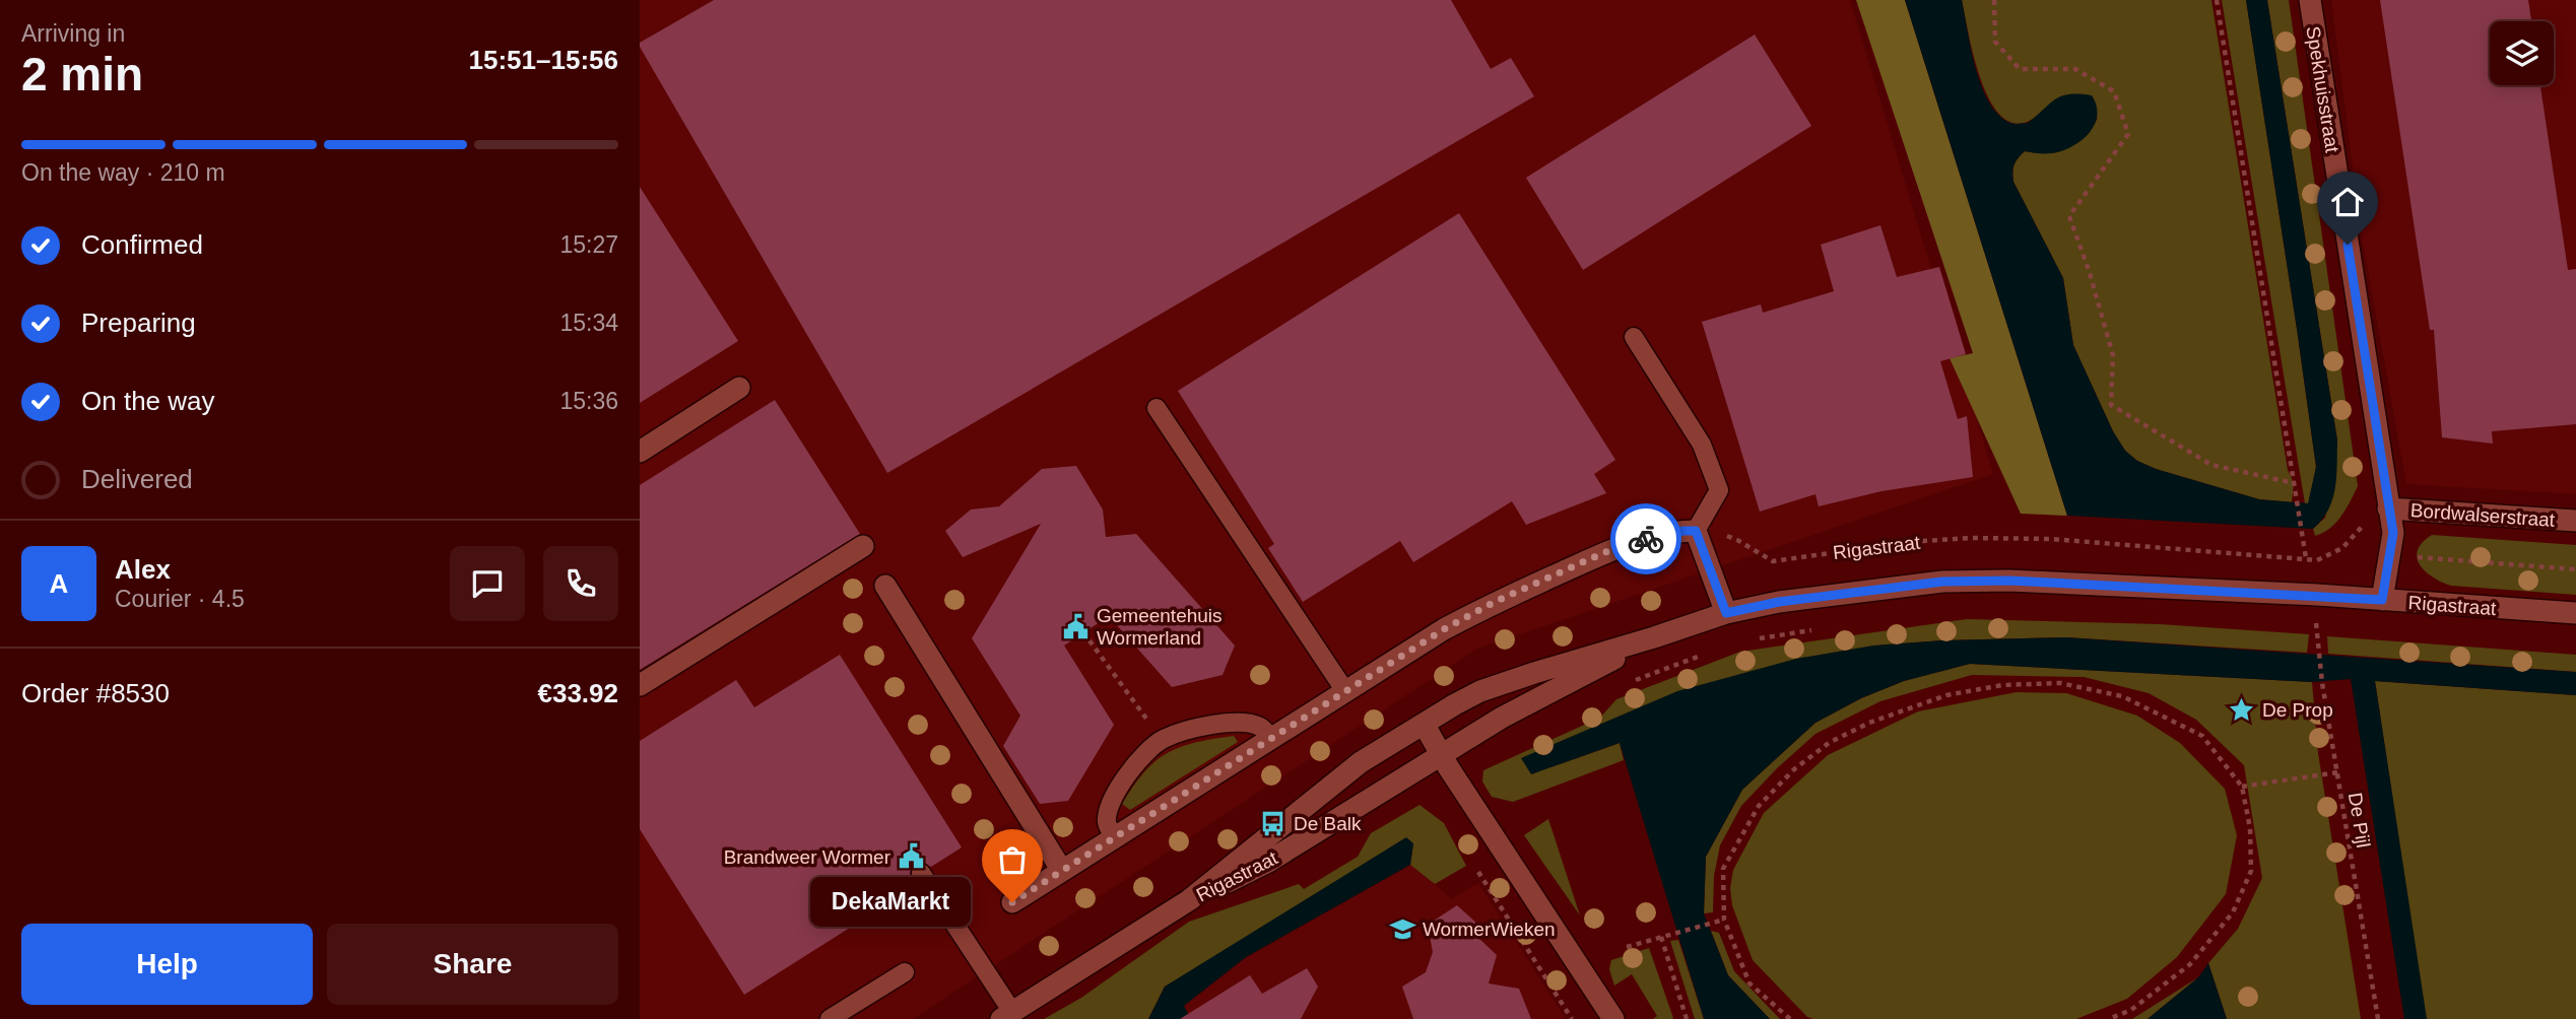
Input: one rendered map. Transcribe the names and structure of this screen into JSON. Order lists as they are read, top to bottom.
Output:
{
  "streets": {
    "street": ["Spekhuisstraat", "Bordwalserstraat", "Rigastraat"],
    "path": ["De Pijl"]
  },
  "crossings": [
    ["Spekhuisstraat", "Bordwalserstraat"],
    ["Spekhuisstraat", "Rigastraat"],
    ["Bordwalserstraat", "Rigastraat"]
  ],
  "places": {
    "public building": ["Gemeentehuis Wormerland", "Brandweer Wormer"],
    "place": ["De Prop"],
    "bus stop": ["De Balk"],
    "other": ["DekaMarkt"],
    "school or university": ["WormerWieken"]
  },
  "page": {
    "heading": ["2 min", "Arriving in", "15:51–15:56"],
    "panel": [
      "Alex",
      "Courier · 4.5",
      "Order #8530",
      "€33.92"
    ],
    "bar": "On the way · 210 m",
    "list": [
      ["Confirmed", "15:27"],
      ["Preparing", "15:34"],
      ["On the way", "15:36"],
      "Delivered"
    ],
    "round": "A",
    "bubble": "DekaMarkt",
    "buttons": ["Help", "Share"]
  }
}
